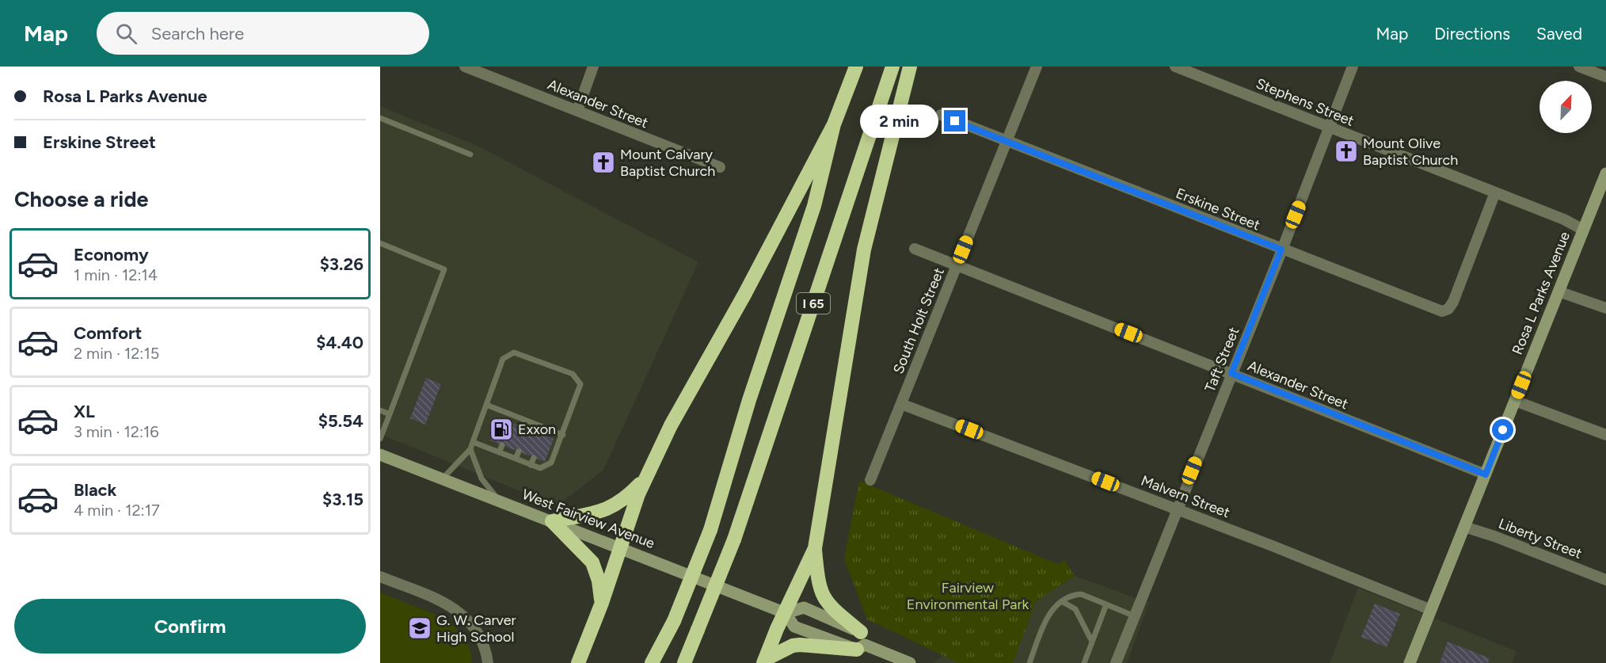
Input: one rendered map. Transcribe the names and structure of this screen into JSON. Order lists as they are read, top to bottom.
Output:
{
  "streets": {
    "highway": ["I 65"],
    "main road": ["Rosa L Parks Avenue", "West Fairview Avenue"],
    "street": [
      "Stephens Street",
      "Alexander Street",
      "Erskine Street",
      "South Holt Street",
      "Taft Street",
      "Malvern Street",
      "Liberty Street"
    ]
  },
  "crossings": [
    ["Stephens Street", "Erskine Street"],
    ["Stephens Street", "Rosa L Parks Avenue"],
    ["Stephens Street", "Taft Street"],
    ["Alexander Street", "Rosa L Parks Avenue"],
    ["Alexander Street", "South Holt Street"],
    ["Alexander Street", "Taft Street"],
    ["Erskine Street", "South Holt Street"],
    ["Erskine Street", "Taft Street"],
    ["Rosa L Parks Avenue", "Malvern Street"],
    ["Rosa L Parks Avenue", "Liberty Street"],
    ["South Holt Street", "Malvern Street"],
    ["Taft Street", "Malvern Street"]
  ],
  "parks": ["Fairview Environmental Park"],
  "places": {
    "church": ["Mount Olive Baptist Church", "Mount Calvary Baptist Church"],
    "fuel station": ["Exxon"],
    "school or university": ["G. W. Carver High School"]
  },
  "north": "top right",
  "page": {
    "header": "Map",
    "search": "Search here",
    "nav": ["Map", "Directions", "Saved"],
    "banner": ["Rosa L Parks Avenue", "Erskine Street"],
    "bubble": "2 min",
    "heading": "Choose a ride",
    "list": [
      {
        "name": "Economy",
        "note": "1 min · 12:14",
        "value": "$3.26"
      },
      {
        "name": "Comfort",
        "note": "2 min · 12:15",
        "value": "$4.40"
      },
      {
        "name": "XL",
        "note": "3 min · 12:16",
        "value": "$5.54"
      },
      {
        "name": "Black",
        "note": "4 min · 12:17",
        "value": "$3.15"
      }
    ],
    "buttons": "Confirm"
  }
}
